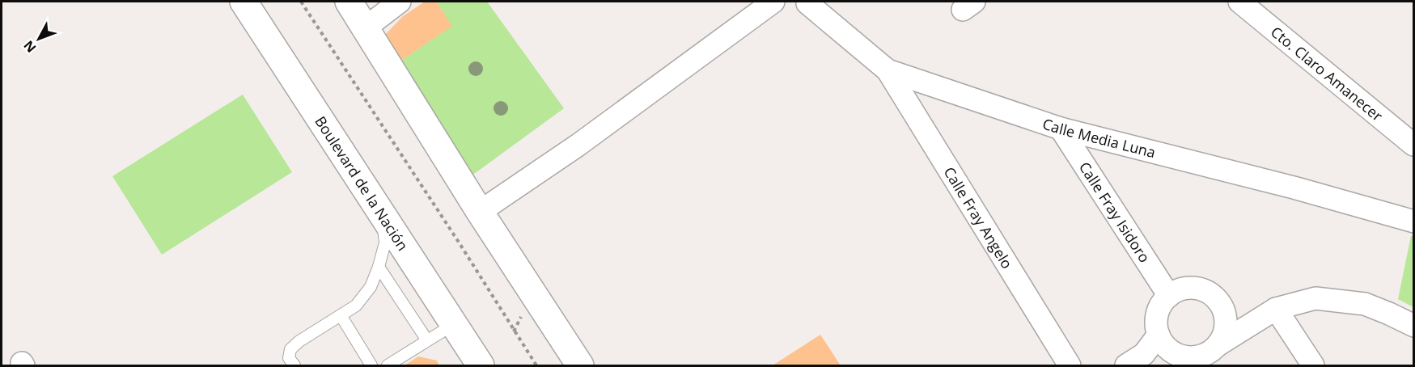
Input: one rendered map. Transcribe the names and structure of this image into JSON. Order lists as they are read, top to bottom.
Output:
{
  "streets": {
    "main road": ["Boulevard de la Nación"],
    "street": [
      "Cto. Claro Amanecer",
      "Calle Media Luna",
      "Calle Fray Isidoro",
      "Calle Fray Angelo"
    ]
  },
  "crossings": [
    ["Calle Media Luna", "Calle Fray Isidoro"],
    ["Calle Media Luna", "Calle Fray Angelo"]
  ],
  "north": "bottom left"
}
